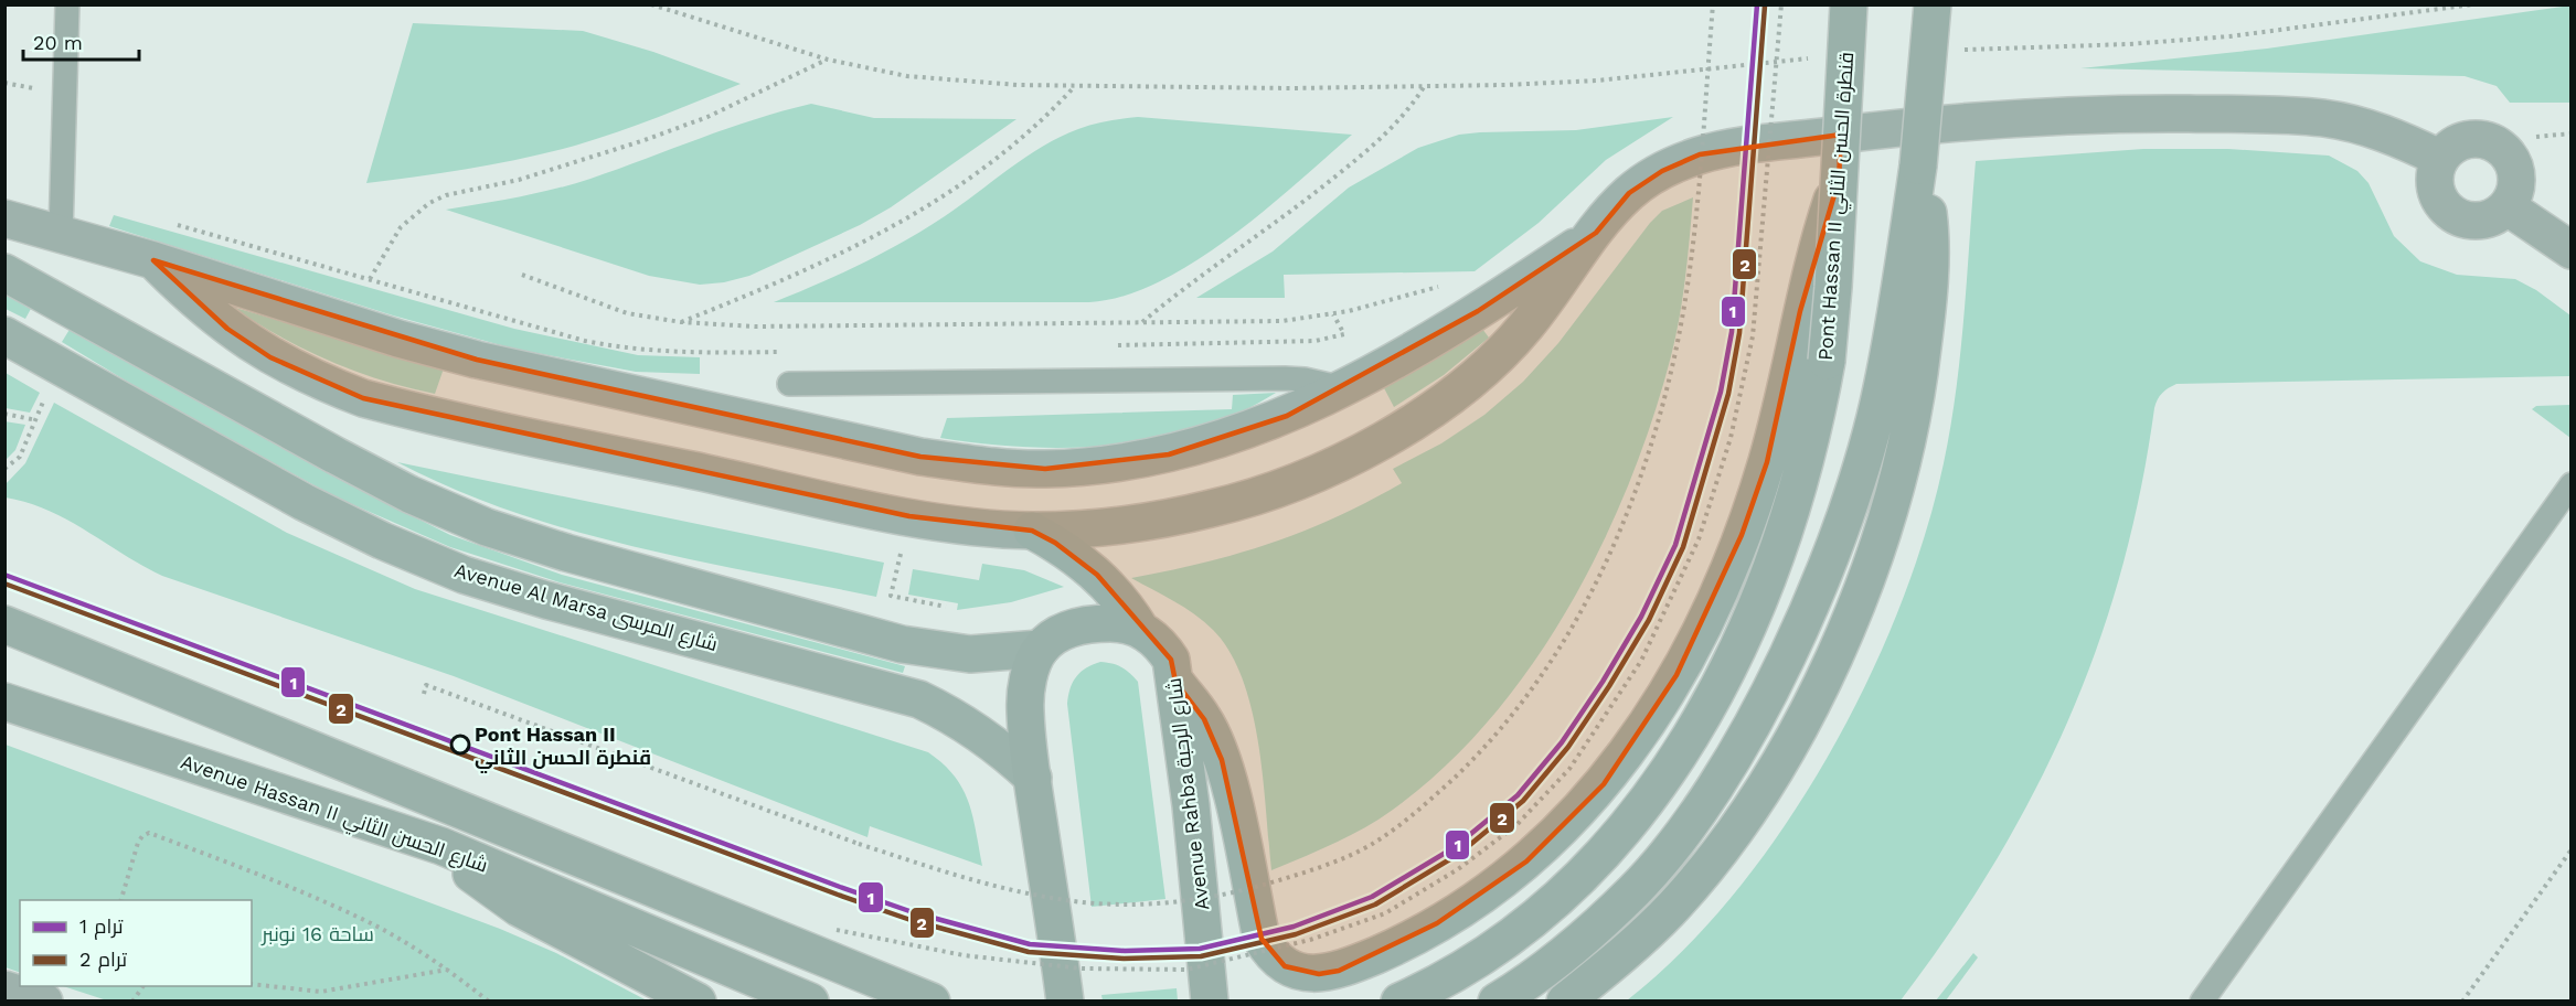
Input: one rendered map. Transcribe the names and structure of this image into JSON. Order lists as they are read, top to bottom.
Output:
{
  "streets": {
    "highway": ["Pont Hassan II قنطرة الحسن الثاني", "Avenue Rahba شارع الرحبة", "Avenue Hassan II شارع الحسن الثاني"],
    "main road": ["Avenue Al Marsa شارع المرسى"]
  },
  "parks": ["ساحة 16 نونبر"],
  "places": ["Pont Hassan II قنطرة الحسن الثاني"],
  "lines": ["tram line 1", "tram line 2"],
  "legend": ["ترام 1", "ترام 2"],
  "scale_bar": "20 m"
}
